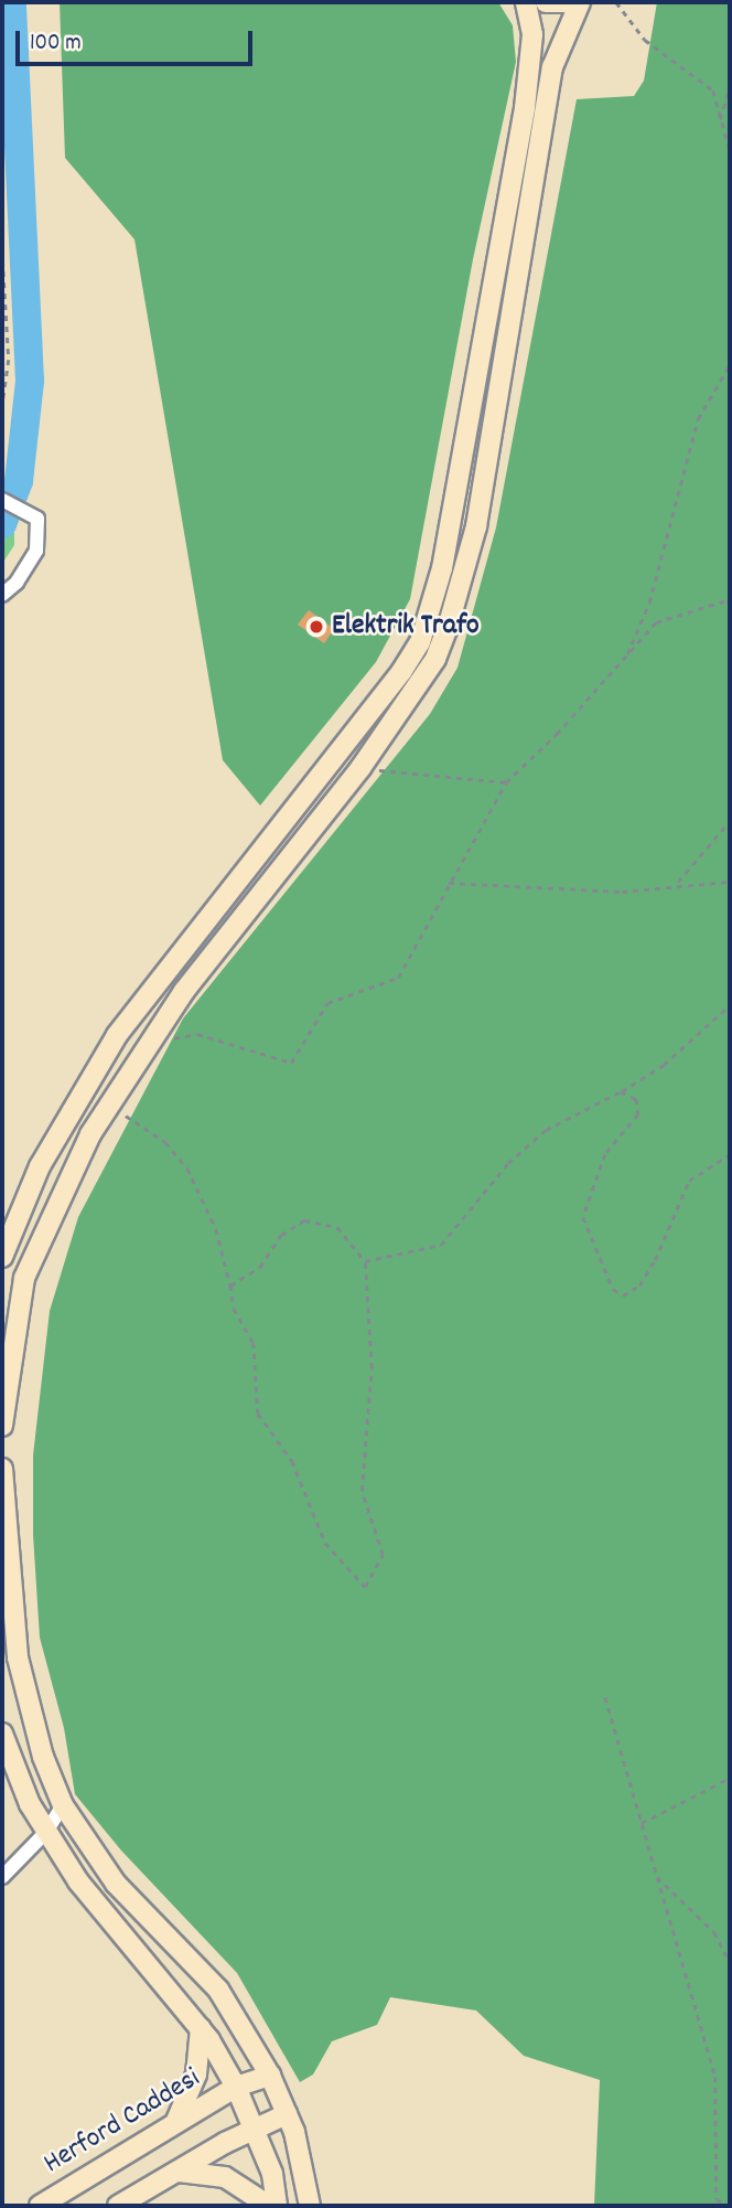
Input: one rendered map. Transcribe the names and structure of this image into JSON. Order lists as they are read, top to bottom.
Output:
{
  "streets": {
    "main road": ["Herford Caddesi"]
  },
  "places": ["Elektrik Trafo"],
  "scale_bar": "100 m"
}
